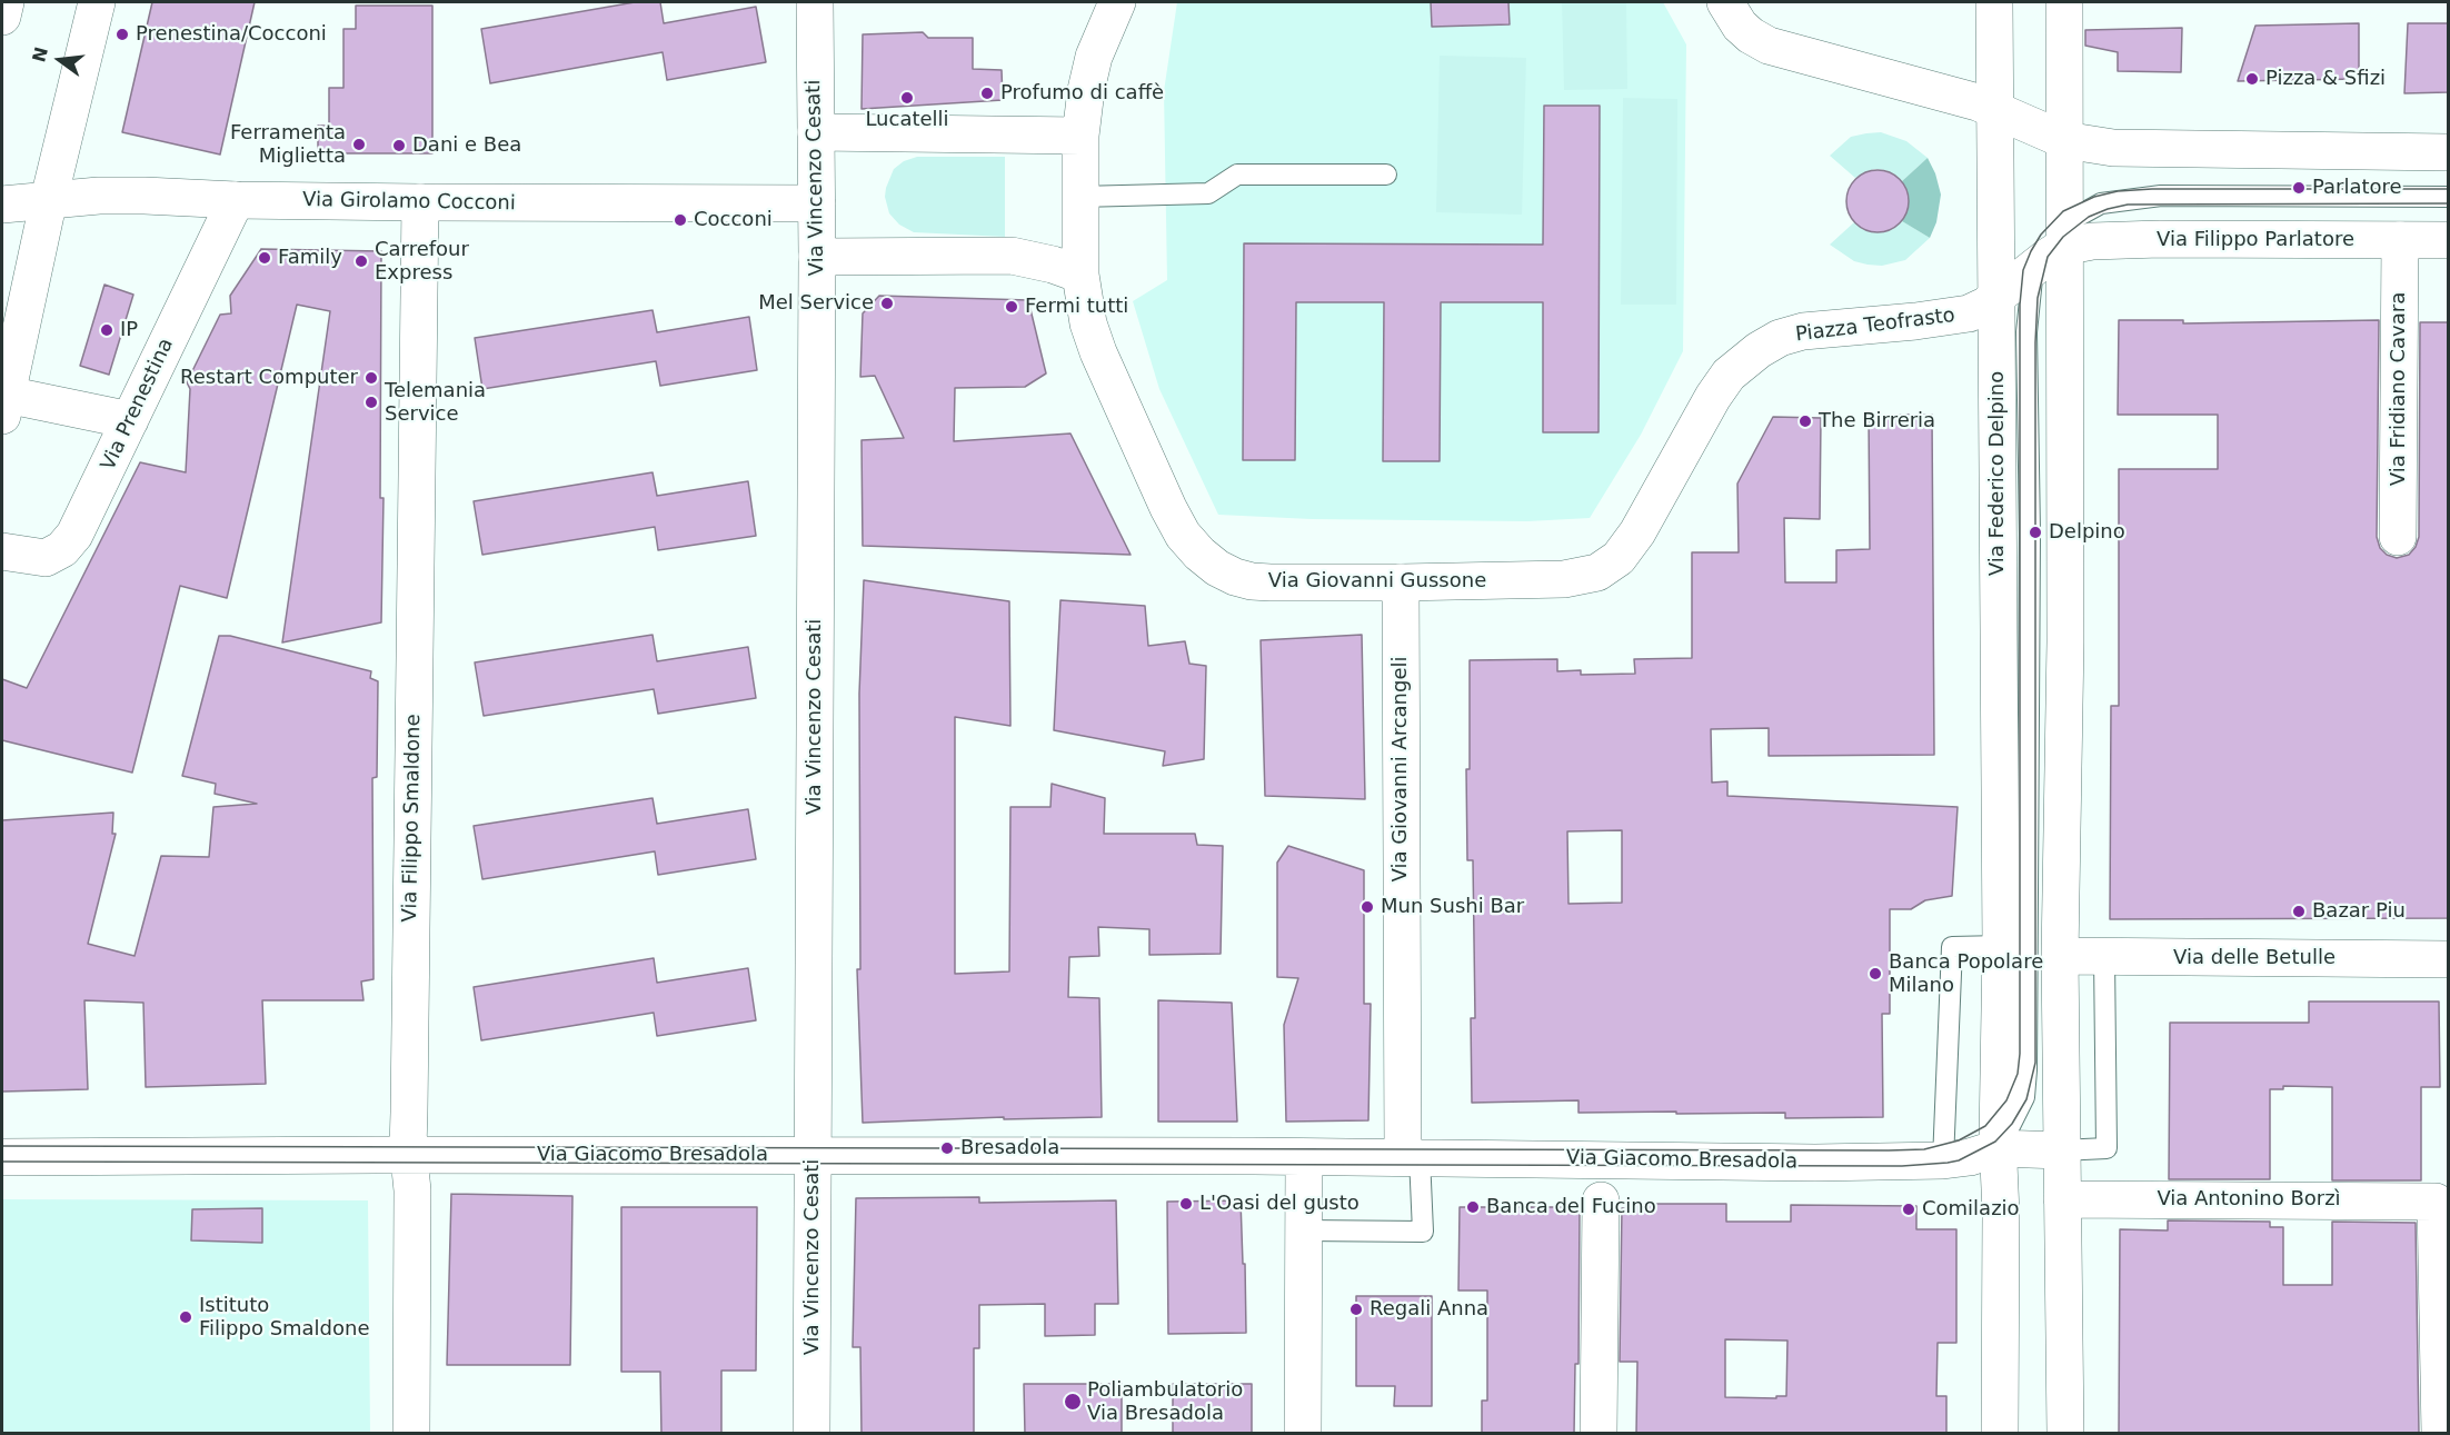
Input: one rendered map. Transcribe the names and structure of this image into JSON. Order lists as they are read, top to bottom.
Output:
{
  "streets": {
    "street": [
      "Via Vincenzo Cesati",
      "Via Girolamo Cocconi",
      "Via Filippo Parlatore",
      "Piazza Teofrasto",
      "Via Fridiano Cavara",
      "Via Prenestina",
      "Via Federico Delpino",
      "Via Giovanni Gussone",
      "Via Giovanni Arcangeli",
      "Via Filippo Smaldone",
      "Via delle Betulle",
      "Via Giacomo Bresadola",
      "Via Antonino Borzì"
    ]
  },
  "crossings": [
    ["Via Vincenzo Cesati", "Via Girolamo Cocconi"],
    ["Via Vincenzo Cesati", "Via Giacomo Bresadola"],
    ["Via Girolamo Cocconi", "Via Prenestina"],
    ["Via Girolamo Cocconi", "Via Filippo Smaldone"],
    ["Via Filippo Parlatore", "Piazza Teofrasto"],
    ["Via Filippo Parlatore", "Via Fridiano Cavara"],
    ["Piazza Teofrasto", "Via Federico Delpino"],
    ["Piazza Teofrasto", "Via Giovanni Gussone"],
    ["Via Federico Delpino", "Via delle Betulle"],
    ["Via Giovanni Gussone", "Via Giovanni Arcangeli"],
    ["Via Giovanni Arcangeli", "Via Giacomo Bresadola"],
    ["Via Filippo Smaldone", "Via Giacomo Bresadola"]
  ],
  "places": [
    "Prenestina/Cocconi",
    "Pizza & Sfizi",
    "Profumo di caffè",
    "Lucatelli",
    "Ferramenta Miglietta",
    "Dani e Bea",
    "Parlatore",
    "Cocconi",
    "Family",
    "Carrefour Express",
    "Mel Service",
    "Fermi tutti",
    "IP",
    "Restart Computer",
    "Telemania Service",
    "The Birreria",
    "Delpino",
    "Mun Sushi Bar",
    "Bazar Piu",
    "Banca Popolare Milano",
    "Bresadola",
    "L'Oasi del gusto",
    "Banca del Fucino",
    "Comilazio",
    "Regali Anna",
    "Istituto Filippo Smaldone",
    "Poliambulatorio Via Bresadola"
  ],
  "north": "left"
}
